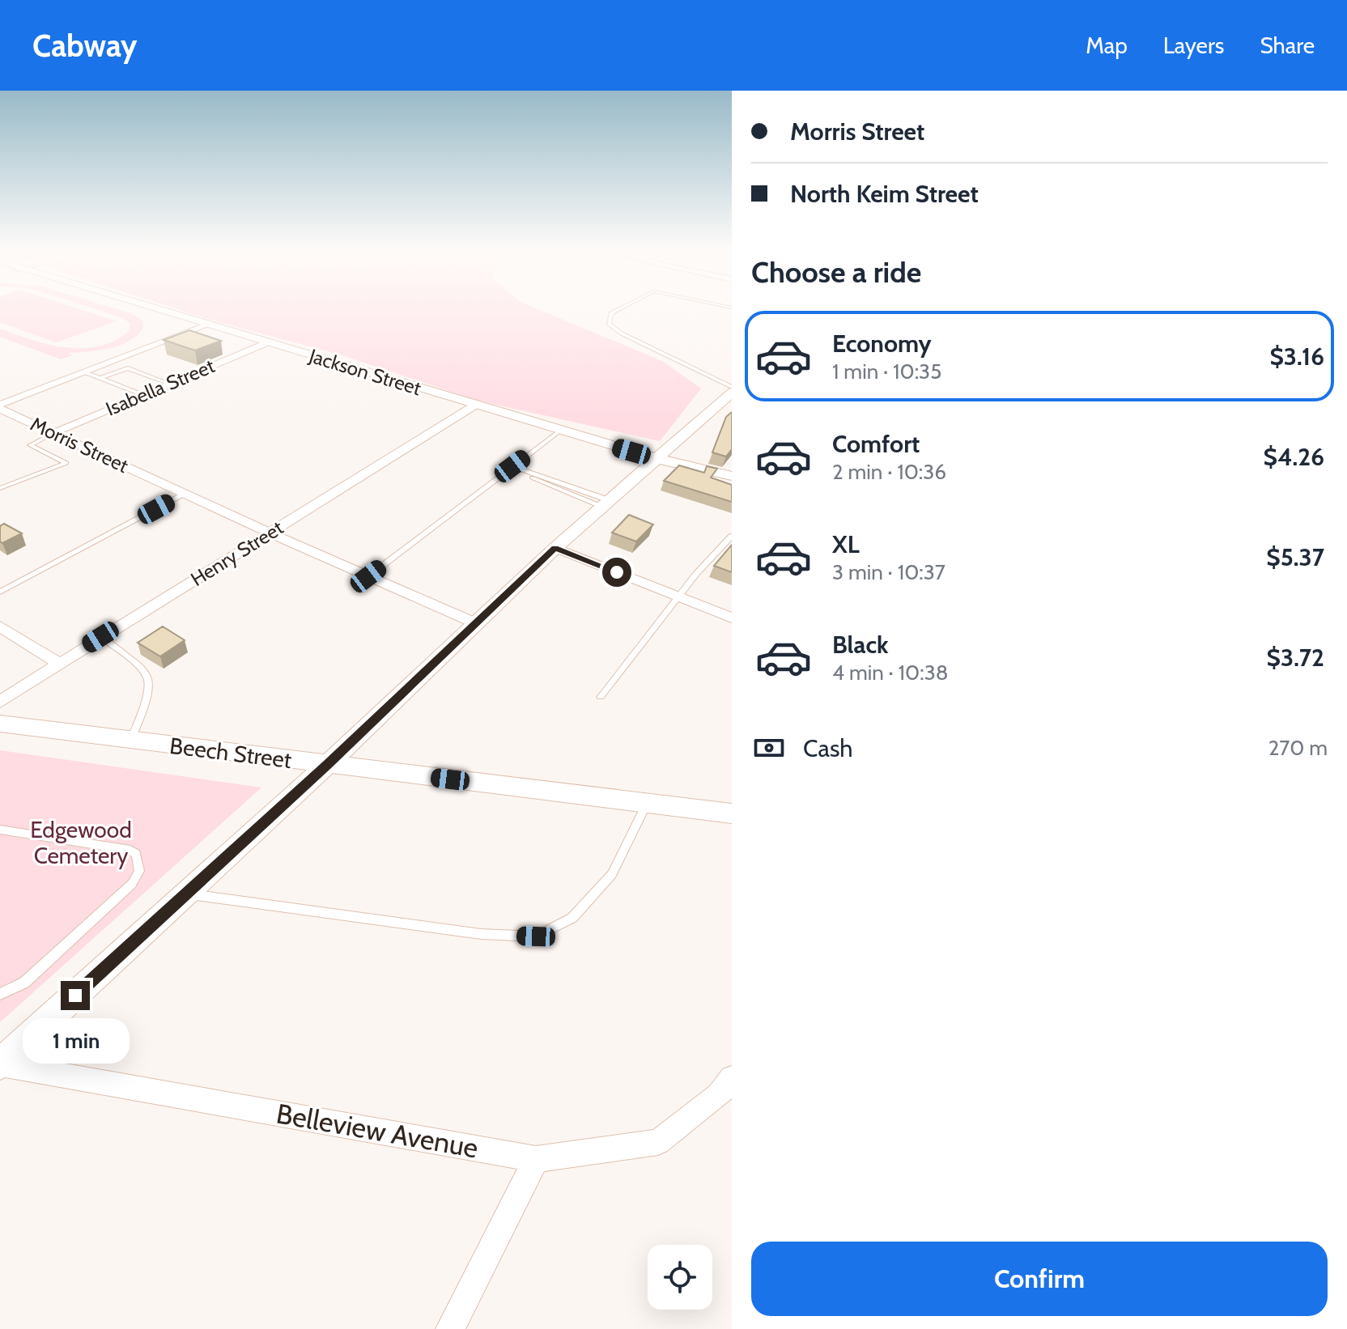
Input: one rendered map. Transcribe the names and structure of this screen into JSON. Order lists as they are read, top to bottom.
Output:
{
  "streets": {
    "street": [
      "Jackson Street",
      "Isabella Street",
      "Morris Street",
      "Henry Street",
      "Beech Street",
      "Belleview Avenue"
    ]
  },
  "crossings": [
    ["Jackson Street", "Isabella Street"],
    ["Jackson Street", "Henry Street"],
    ["Isabella Street", "Morris Street"],
    ["Morris Street", "Henry Street"]
  ],
  "parks": ["Edgewood Cemetery"],
  "page": {
    "header": "Cabway",
    "nav": ["Map", "Layers", "Share"],
    "banner": ["Morris Street", "North Keim Street"],
    "heading": "Choose a ride",
    "list": [
      {
        "name": "Economy",
        "note": "1 min · 10:35",
        "value": "$3.16"
      },
      {
        "name": "Comfort",
        "note": "2 min · 10:36",
        "value": "$4.26"
      },
      {
        "name": "XL",
        "note": "3 min · 10:37",
        "value": "$5.37"
      },
      {
        "name": "Black",
        "note": "4 min · 10:38",
        "value": "$3.72"
      }
    ],
    "pay": ["Cash", "270 m"],
    "bubble": "1 min",
    "buttons": "Confirm"
  }
}
